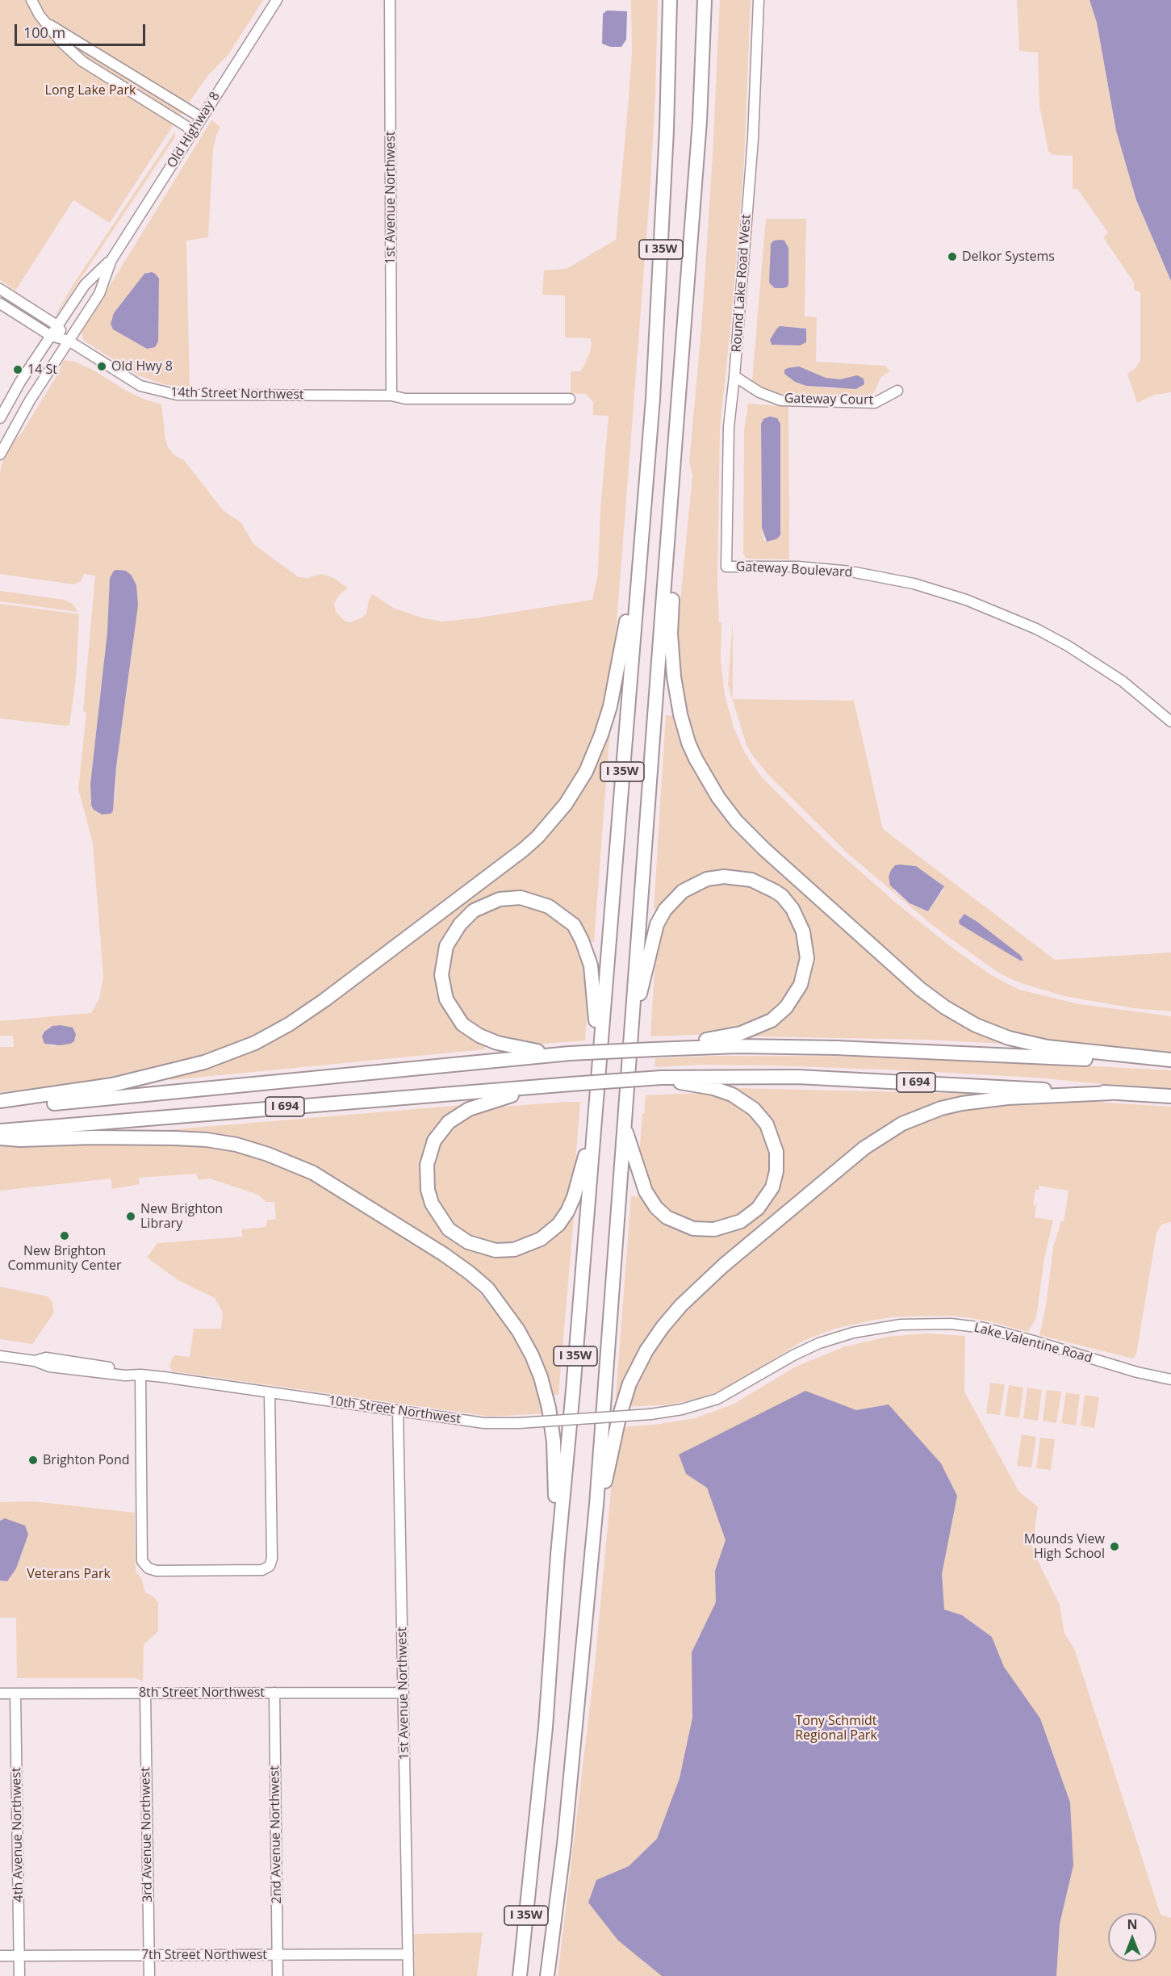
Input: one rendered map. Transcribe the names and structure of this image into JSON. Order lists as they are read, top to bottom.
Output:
{
  "streets": {
    "highway": ["I 35W", "I 694"],
    "street": [
      "Old Highway 8",
      "1st Avenue Northwest",
      "Round Lake Road West",
      "14th Street Northwest",
      "Gateway Court",
      "Gateway Boulevard",
      "Lake Valentine Road",
      "10th Street Northwest",
      "8th Street Northwest",
      "4th Avenue Northwest",
      "3rd Avenue Northwest",
      "2nd Avenue Northwest",
      "7th Street Northwest"
    ]
  },
  "crossings": [
    ["Old Highway 8", "14th Street Northwest"],
    ["1st Avenue Northwest", "14th Street Northwest"],
    ["1st Avenue Northwest", "10th Street Northwest"],
    ["1st Avenue Northwest", "8th Street Northwest"],
    ["1st Avenue Northwest", "7th Street Northwest"],
    ["Round Lake Road West", "Gateway Court"],
    ["Round Lake Road West", "Gateway Boulevard"],
    ["Lake Valentine Road", "10th Street Northwest"],
    ["8th Street Northwest", "4th Avenue Northwest"],
    ["8th Street Northwest", "3rd Avenue Northwest"],
    ["8th Street Northwest", "2nd Avenue Northwest"],
    ["4th Avenue Northwest", "7th Street Northwest"],
    ["3rd Avenue Northwest", "7th Street Northwest"],
    ["2nd Avenue Northwest", "7th Street Northwest"]
  ],
  "parks": ["Long Lake Park", "Veterans Park", "Tony Schmidt Regional Park"],
  "places": [
    "Delkor Systems",
    "Old Hwy 8",
    "14 St",
    "New Brighton Library",
    "New Brighton Community Center",
    "Brighton Pond",
    "Mounds View High School"
  ],
  "scale_bar": "100 m",
  "north": "top"
}
